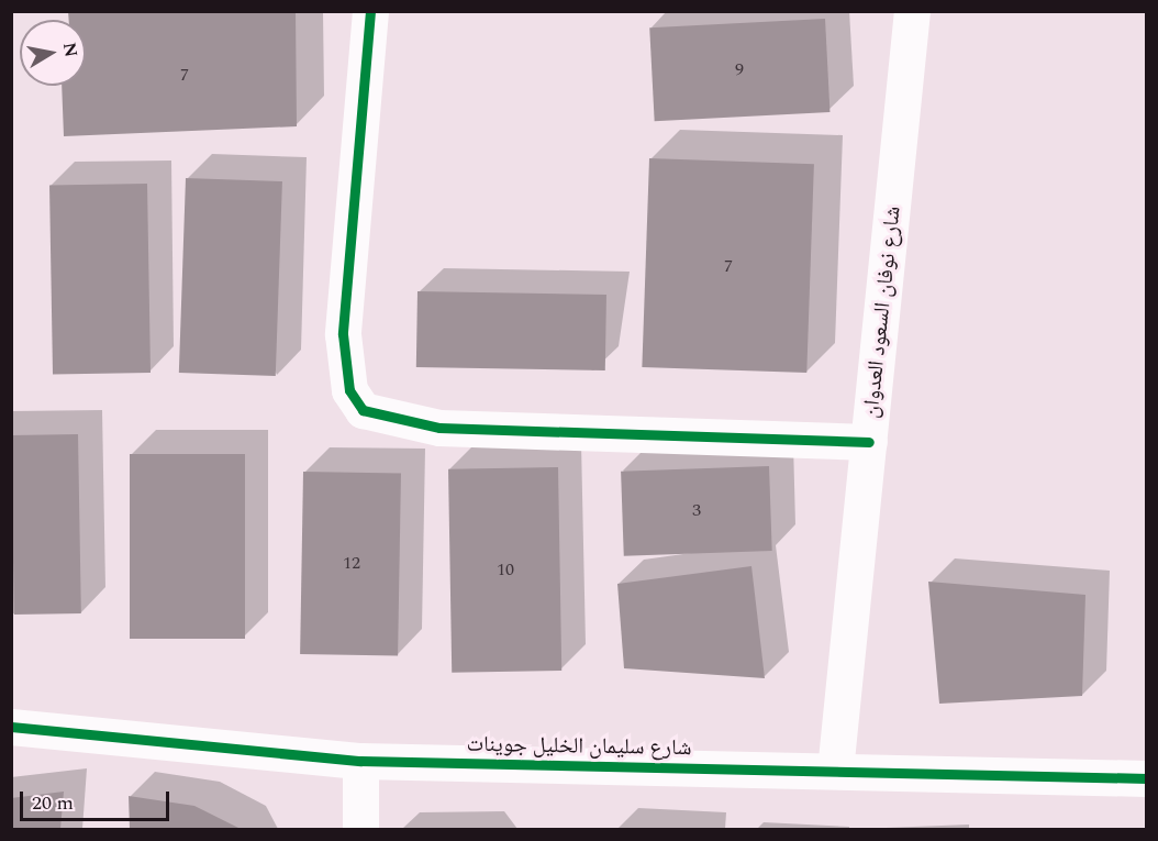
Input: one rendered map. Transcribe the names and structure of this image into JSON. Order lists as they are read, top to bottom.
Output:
{
  "streets": {
    "street": ["شارع نوفان السعود العدوان", "شارع سليمان الخليل جوينات"]
  },
  "crossings": [
    ["شارع نوفان السعود العدوان", "شارع سليمان الخليل جوينات"]
  ],
  "house_numbers": [
    "9",
    "7",
    "7",
    "3",
    "12",
    "10"
  ],
  "scale_bar": "20 m",
  "north": "right"
}
